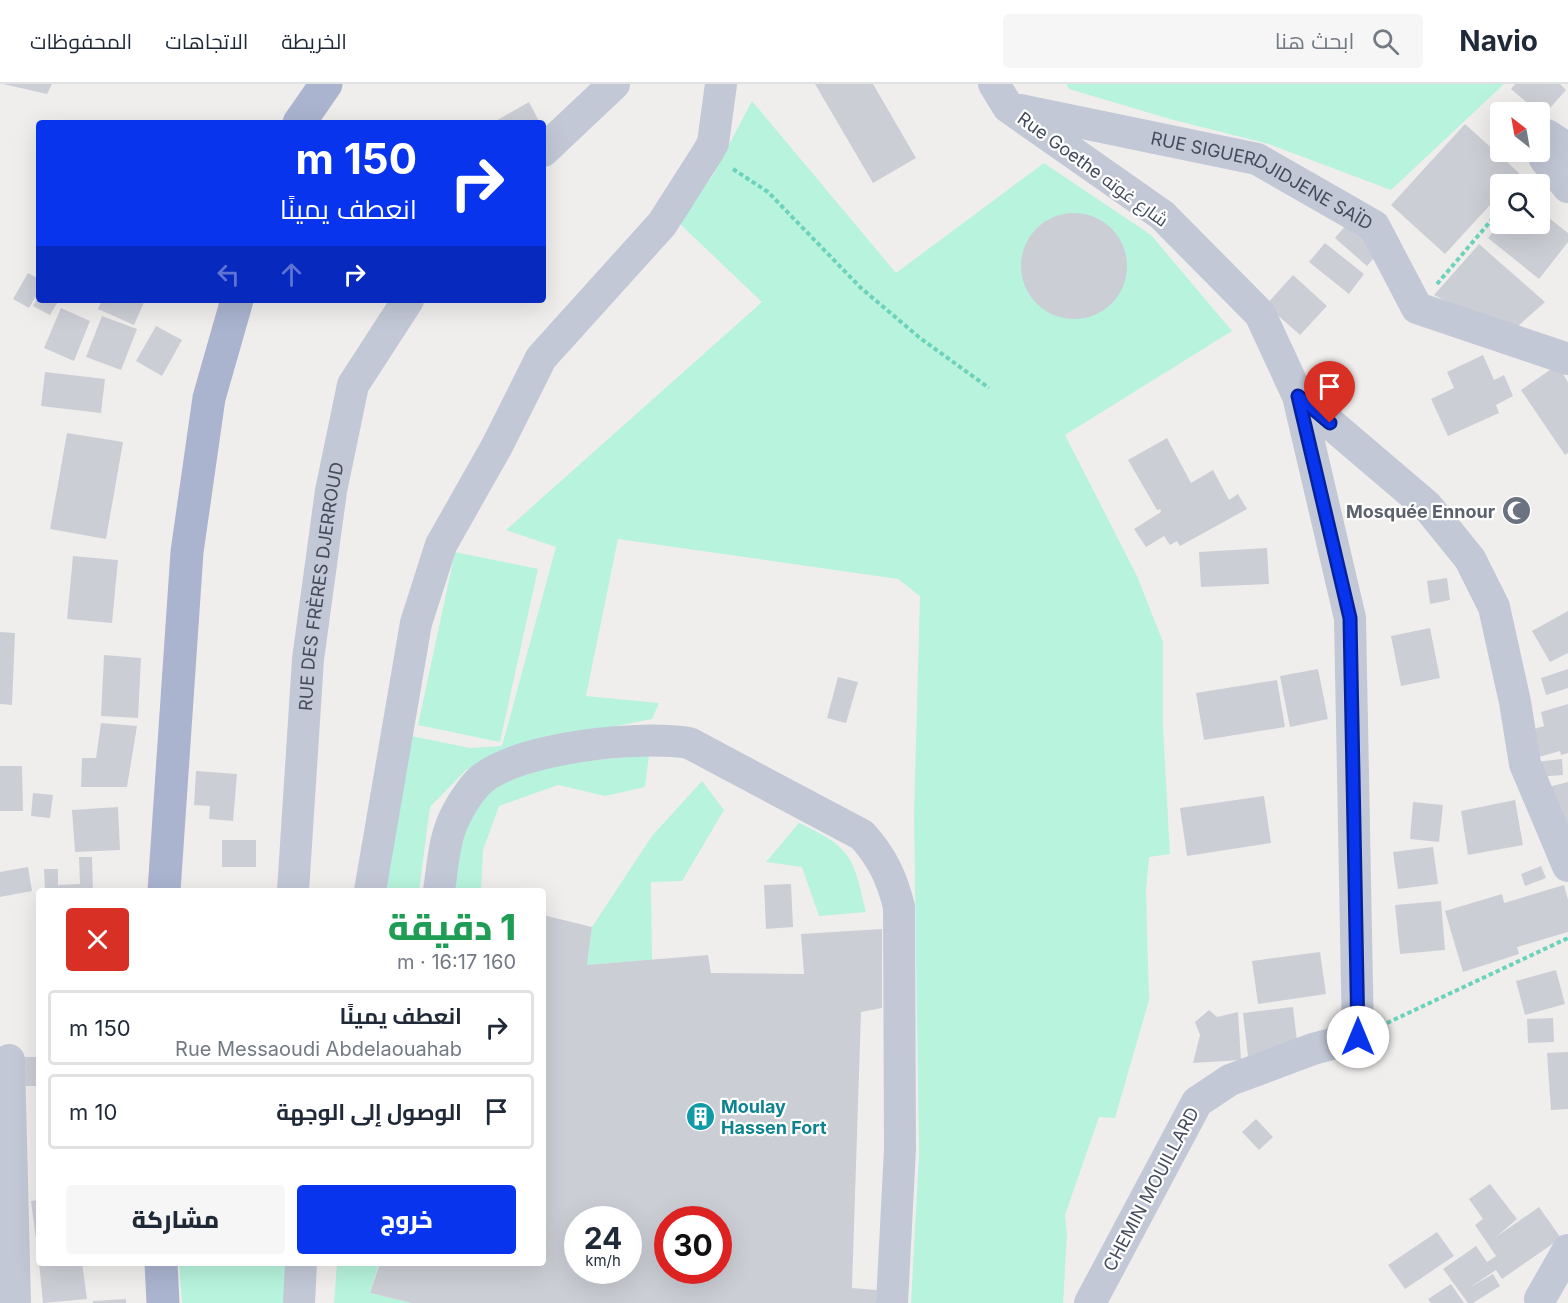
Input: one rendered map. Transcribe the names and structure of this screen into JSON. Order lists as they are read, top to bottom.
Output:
{
  "streets": {
    "street": [
      "Rue Goethe شارع غوته",
      "RUE SIGUERDJIDJENE SAÏD",
      "RUE DES FRÈRES DJERROUD",
      "CHEMIN MOUILLARD"
    ]
  },
  "crossings": [
    ["Rue Goethe شارع غوته", "RUE SIGUERDJIDJENE SAÏD"],
    ["Rue Goethe شارع غوته", "CHEMIN MOUILLARD"]
  ],
  "places": {
    "mosque": ["Mosquée Ennour"],
    "building": ["Moulay Hassen Fort"]
  },
  "north": "top left",
  "page": {
    "header": "Navio",
    "search": "ابحث هنا",
    "nav": ["الخريطة", "الاتجاهات", "المحفوظات"],
    "turn": ["150 m", "انعطف يمينًا"],
    "heading": ["1 دقيقة", "160 m · 16:17"],
    "list": [
      {
        "name": "انعطف يمينًا",
        "note": "Rue Messaoudi Abdelaouahab",
        "value": "150 m"
      },
      {
        "name": "الوصول إلى الوجهة",
        "value": "10 m"
      }
    ],
    "buttons": ["خروج", "مشاركة"],
    "speed": "24 km/h",
    "limit": "30"
  }
}
